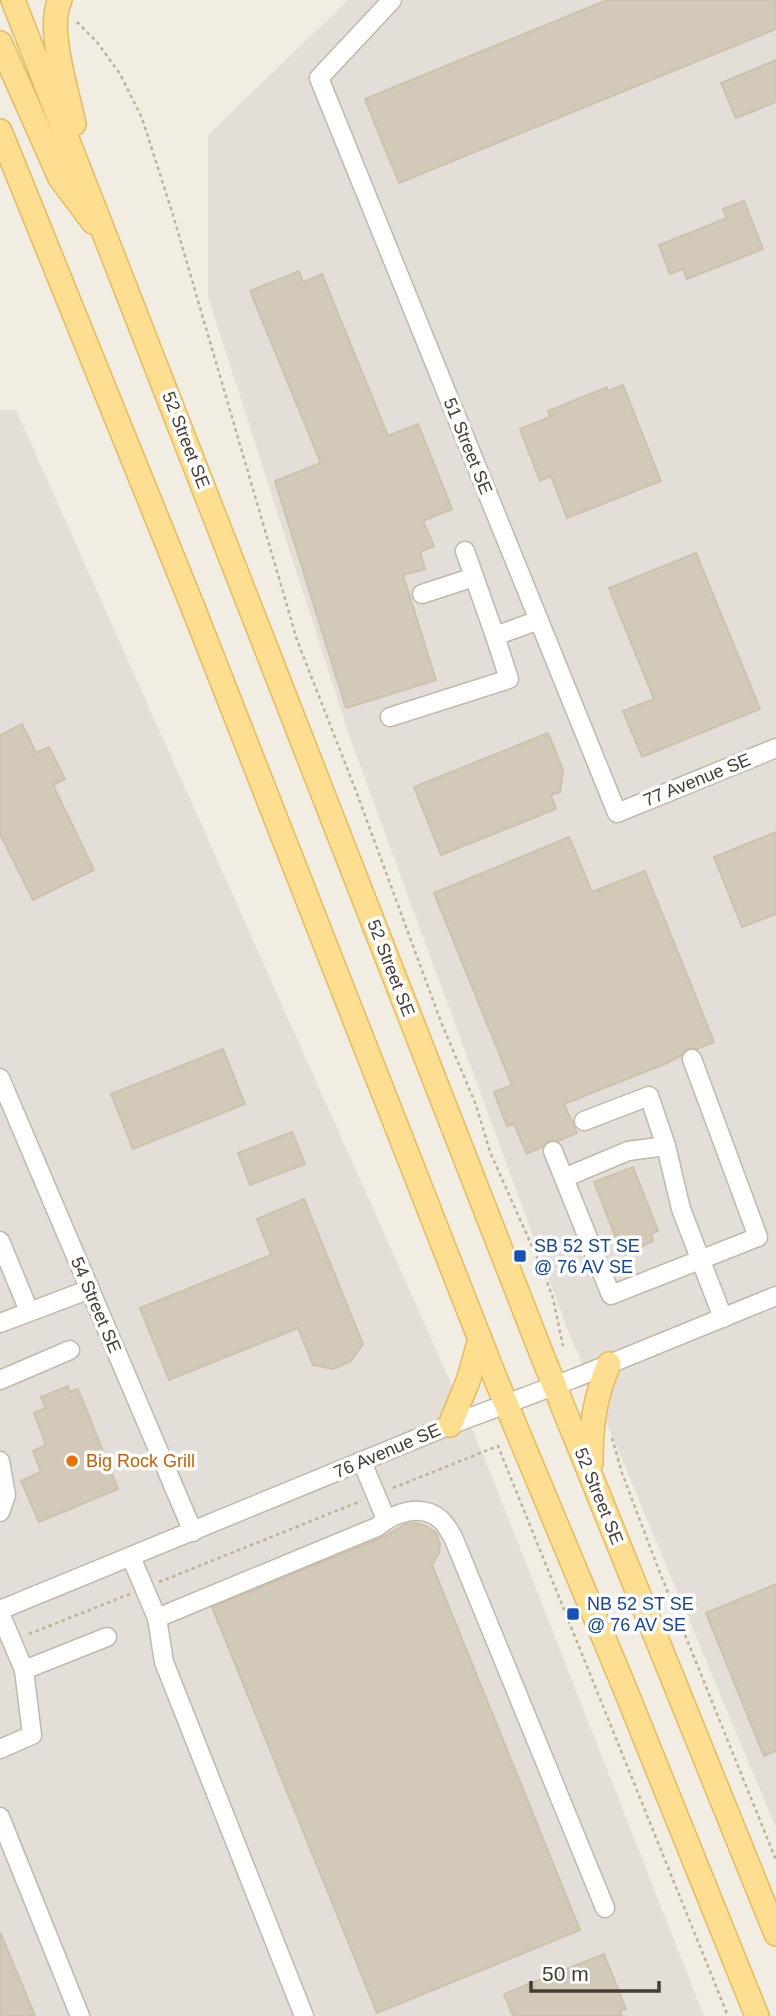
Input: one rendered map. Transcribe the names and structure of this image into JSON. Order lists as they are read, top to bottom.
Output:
{
  "streets": {
    "main road": ["52 Street SE"],
    "street": [
      "51 Street SE",
      "77 Avenue SE",
      "54 Street SE",
      "76 Avenue SE"
    ]
  },
  "crossings": [
    ["52 Street SE", "76 Avenue SE"],
    ["51 Street SE", "77 Avenue SE"],
    ["54 Street SE", "76 Avenue SE"]
  ],
  "places": {
    "transit": ["SB 52 ST SE @ 76 AV SE", "NB 52 ST SE @ 76 AV SE"],
    "other": ["Big Rock Grill"]
  },
  "scale_bar": "50 m"
}
